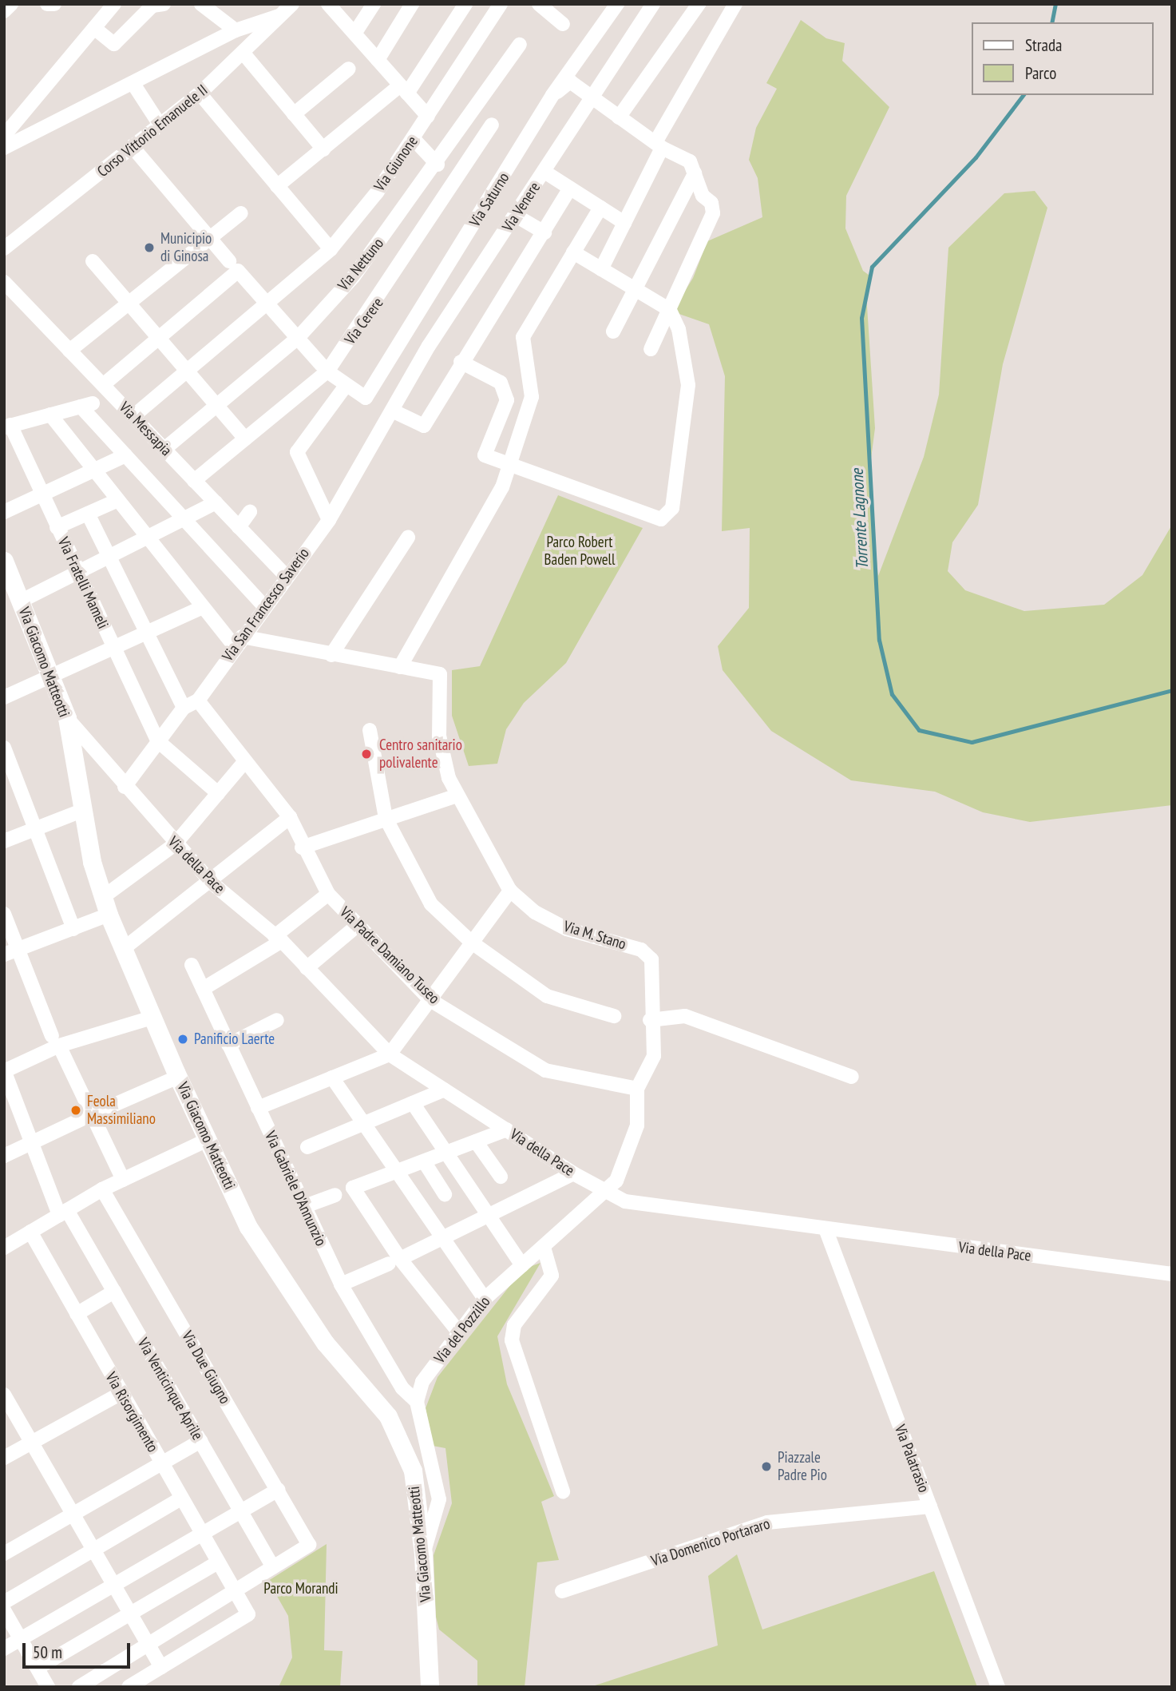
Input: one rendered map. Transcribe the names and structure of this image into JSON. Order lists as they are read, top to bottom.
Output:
{
  "streets": {
    "street": [
      "Corso Vittorio Emanuele II",
      "Via Giunone",
      "Via Saturno",
      "Via Venere",
      "Via Nettuno",
      "Via Cerere",
      "Via Messapia",
      "Via Fratelli Mameli",
      "Via San Francesco Saverio",
      "Via Giacomo Matteotti",
      "Via della Pace",
      "Via M. Stano",
      "Via Padre Damiano Tuseo",
      "Via Gabriele D'Annunzio",
      "Via del Pozzillo",
      "Via Due Giugno",
      "Via Venticinque Aprile",
      "Via Risorgimento",
      "Via Palatrasio",
      "Via Domenico Portararo"
    ]
  },
  "crossings": [
    ["Via Giunone", "Via Messapia"],
    ["Via Venere", "Via San Francesco Saverio"],
    ["Via Nettuno", "Via Messapia"],
    ["Via Cerere", "Via Messapia"],
    ["Via Messapia", "Via San Francesco Saverio"],
    ["Via Fratelli Mameli", "Via San Francesco Saverio"],
    ["Via San Francesco Saverio", "Via della Pace"],
    ["Via San Francesco Saverio", "Via Padre Damiano Tuseo"],
    ["Via Giacomo Matteotti", "Via della Pace"],
    ["Via della Pace", "Via Palatrasio"],
    ["Via M. Stano", "Via Padre Damiano Tuseo"],
    ["Via M. Stano", "Via del Pozzillo"],
    ["Via Padre Damiano Tuseo", "Via del Pozzillo"],
    ["Via Gabriele D'Annunzio", "Via del Pozzillo"],
    ["Via Due Giugno", "Via Venticinque Aprile"],
    ["Via Palatrasio", "Via Domenico Portararo"]
  ],
  "water": ["Torrente Lagnone"],
  "parks": ["Parco Robert Baden Powell", "Parco Morandi"],
  "places": [
    "Municipio di Ginosa",
    "Centro sanitario polivalente",
    "Panificio Laerte",
    "Feola Massimiliano",
    "Piazzale Padre Pio"
  ],
  "legend": ["Strada", "Parco"],
  "scale_bar": "50 m"
}
